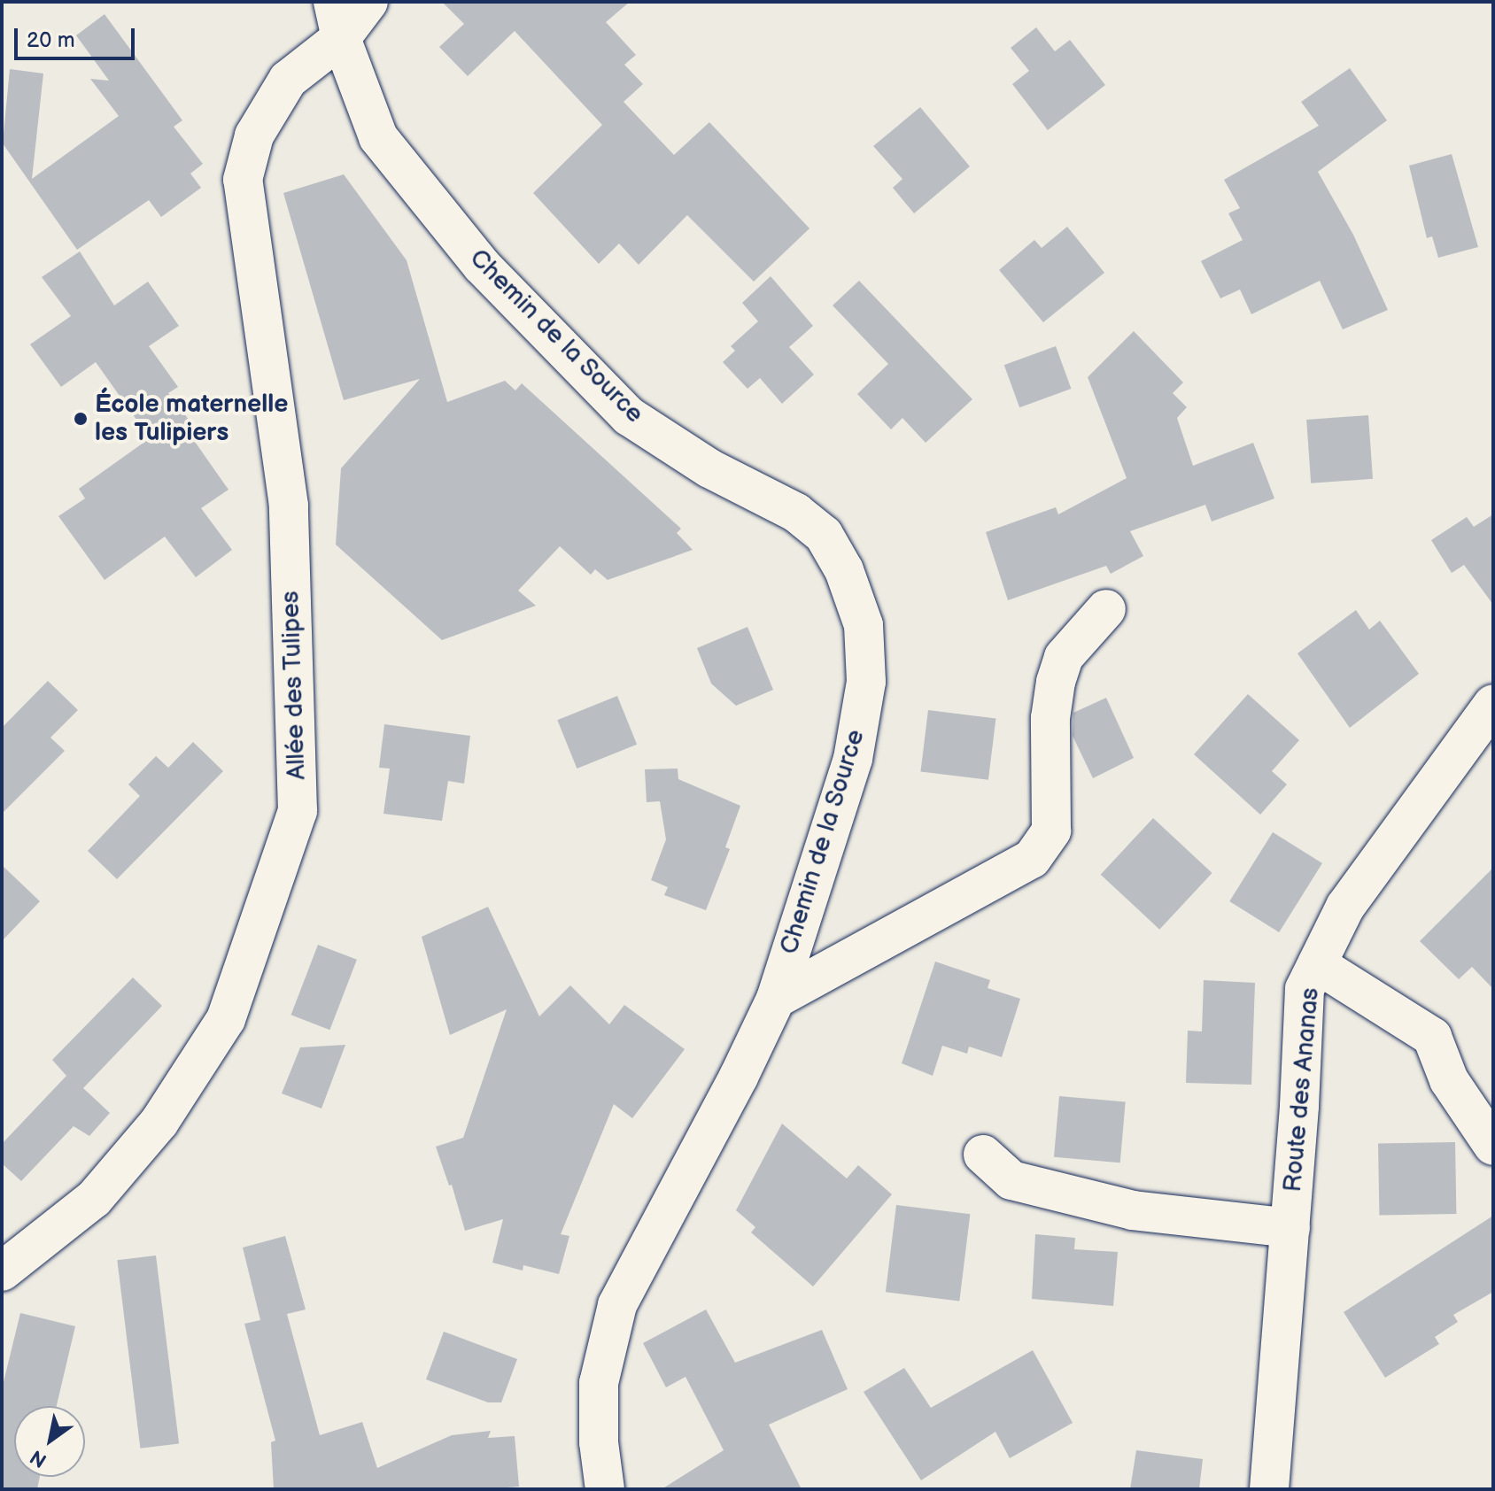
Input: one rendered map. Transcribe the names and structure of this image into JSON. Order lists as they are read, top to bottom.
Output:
{
  "streets": {
    "street": ["Chemin de la Source", "Allée des Tulipes", "Route des Ananas"]
  },
  "crossings": [
    ["Chemin de la Source", "Allée des Tulipes"]
  ],
  "places": ["École maternelle les Tulipiers"],
  "scale_bar": "20 m",
  "north": "bottom left"
}
